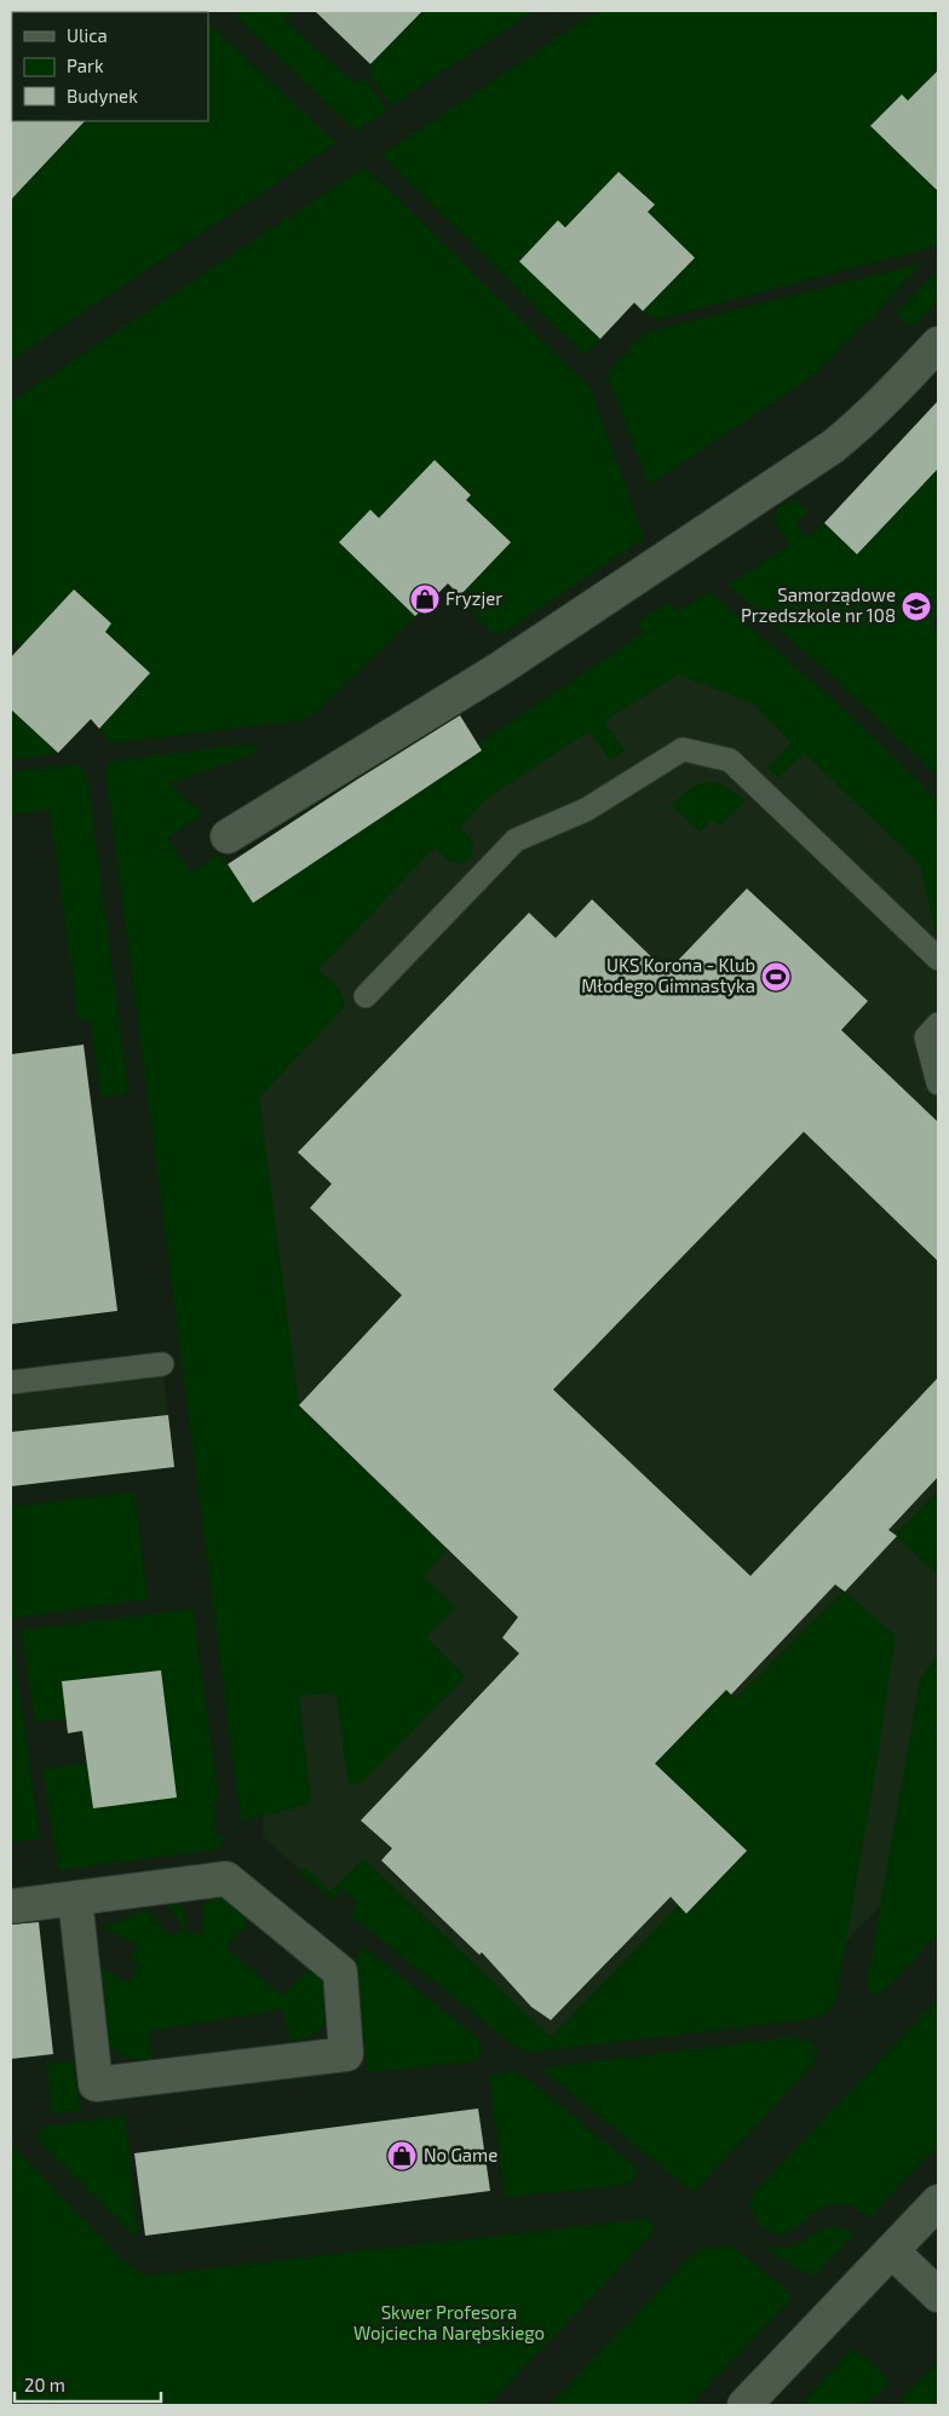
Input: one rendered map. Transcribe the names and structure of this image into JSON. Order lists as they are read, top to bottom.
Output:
{
  "parks": ["Skwer Profesora Wojciecha Narębskiego"],
  "places": {
    "shop": ["Fryzjer", "No Game"],
    "school or university": ["Samorządowe Przedszkole nr 108"],
    "sports": ["UKS Korona - Klub Młodego Gimnastyka"]
  },
  "legend": ["Ulica", "Park", "Budynek"],
  "scale_bar": "20 m"
}
